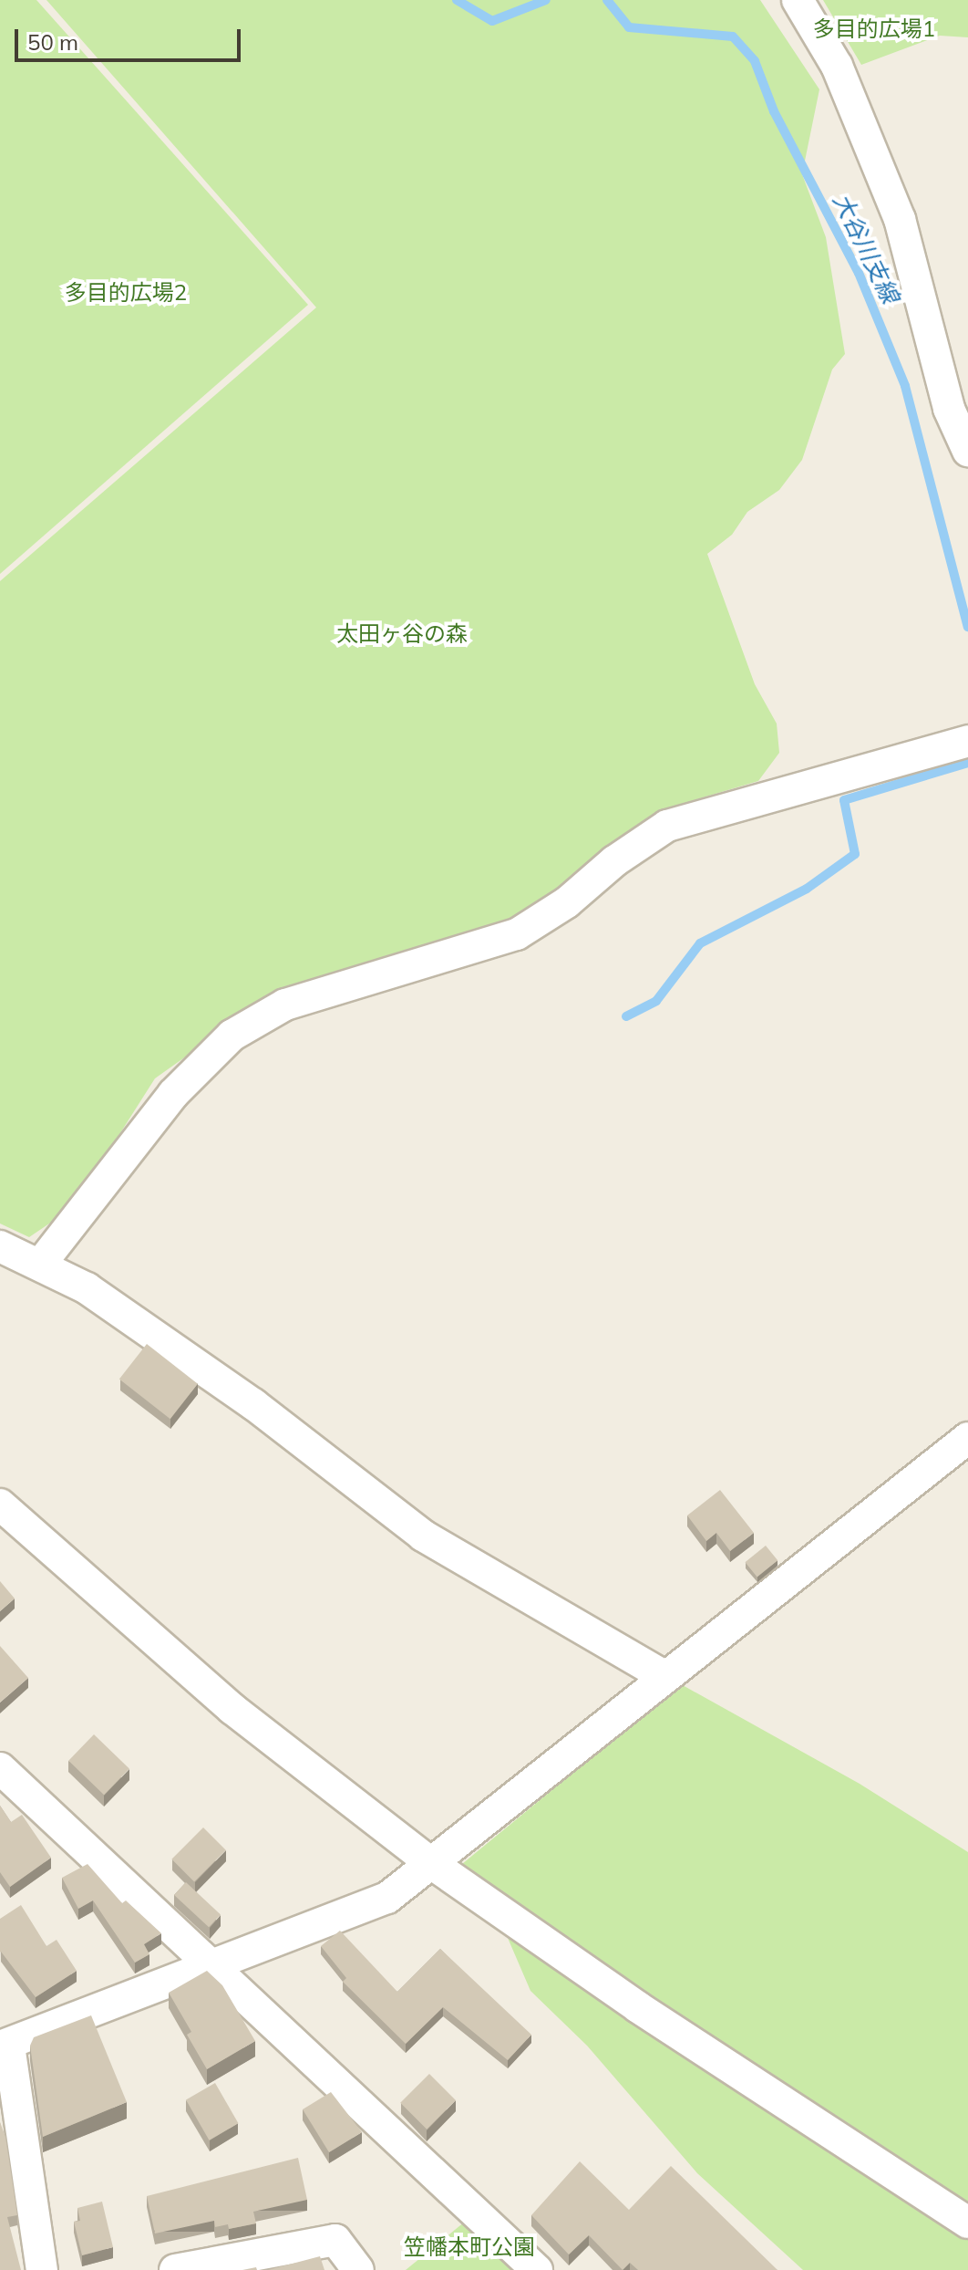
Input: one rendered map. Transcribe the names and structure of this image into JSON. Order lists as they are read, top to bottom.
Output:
{
  "water": ["大谷川支線"],
  "parks": [
    "多目的広場1",
    "多目的広場2",
    "太田ヶ谷の森",
    "笠幡本町公園"
  ],
  "scale_bar": "50 m"
}
